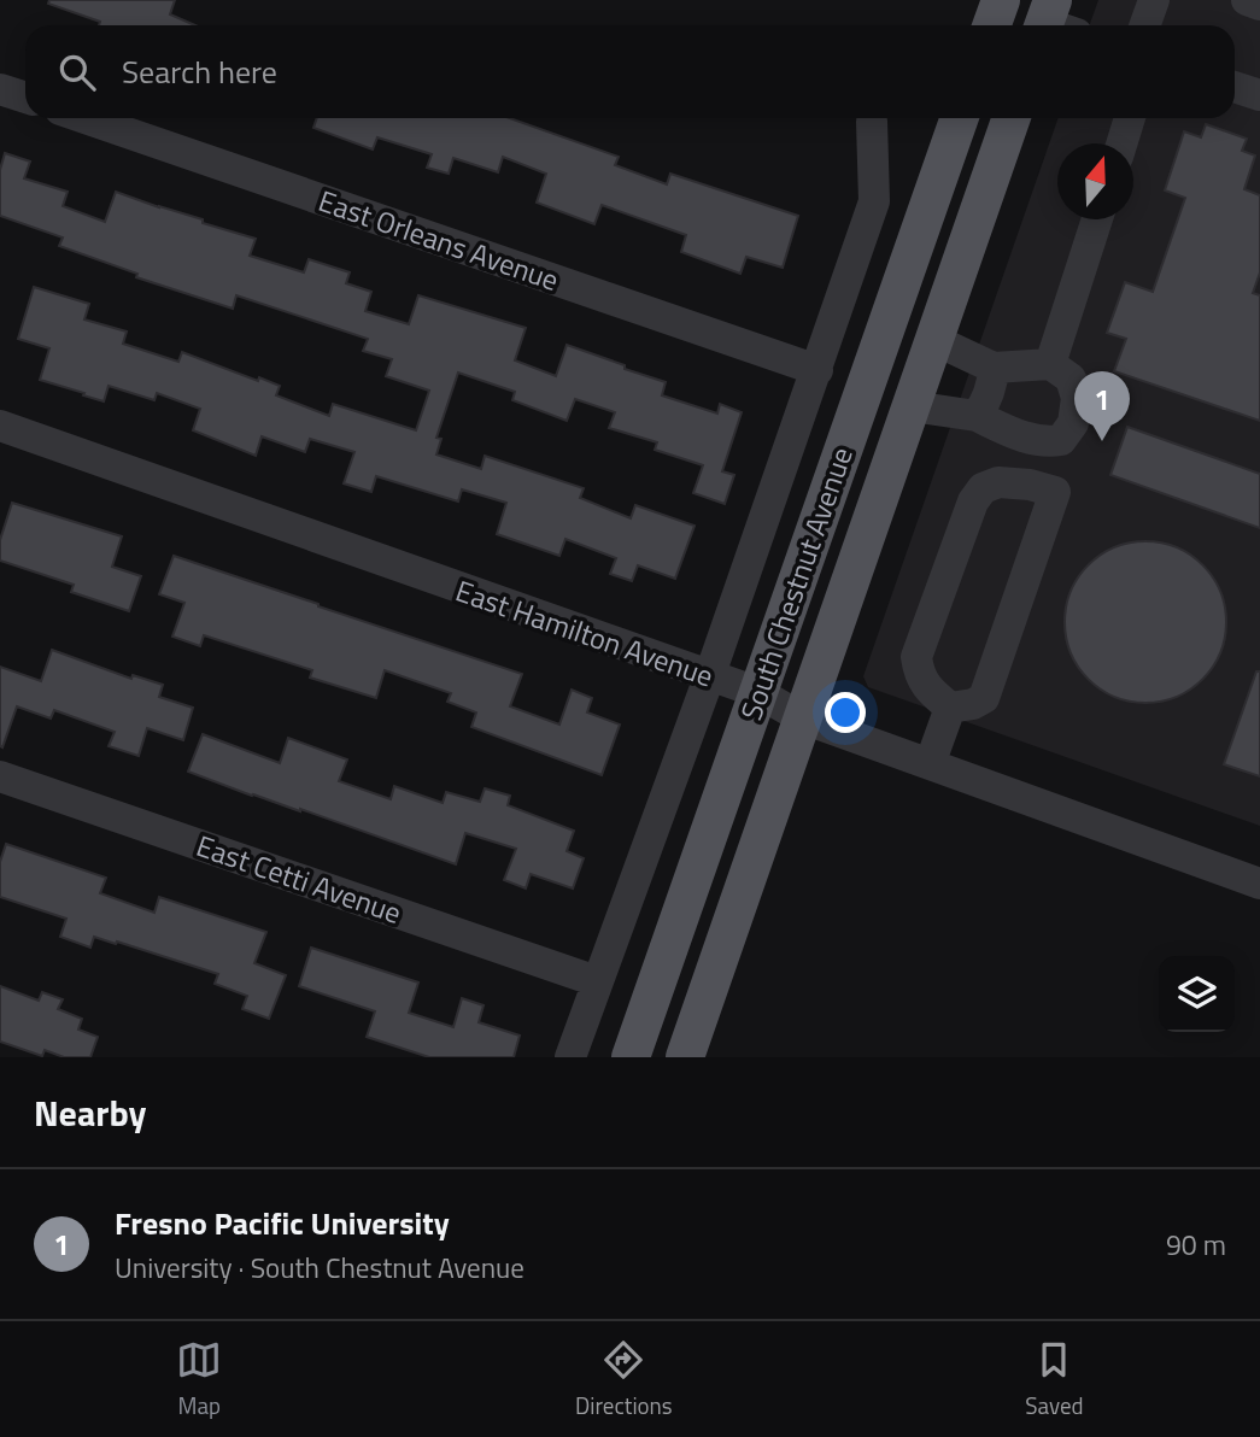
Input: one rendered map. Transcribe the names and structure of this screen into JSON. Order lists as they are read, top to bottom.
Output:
{
  "streets": {
    "main road": ["South Chestnut Avenue"],
    "street": ["East Orleans Avenue", "East Hamilton Avenue", "East Cetti Avenue"]
  },
  "crossings": [
    ["South Chestnut Avenue", "East Hamilton Avenue"]
  ],
  "north": "top",
  "page": {
    "search": "Search here",
    "pins": "1",
    "heading": "Nearby",
    "list": [
      {
        "mark": "1",
        "name": "Fresno Pacific University",
        "note": "University · South Chestnut Avenue",
        "value": "90 m"
      }
    ],
    "nav": ["Map", "Directions", "Saved"]
  }
}
